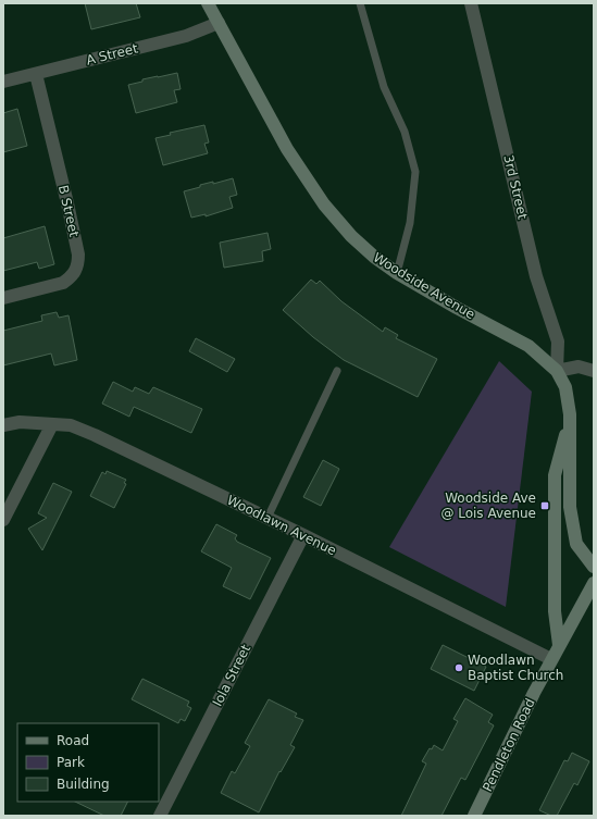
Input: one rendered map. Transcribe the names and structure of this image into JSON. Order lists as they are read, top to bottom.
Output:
{
  "streets": {
    "street": [
      "A Street",
      "3rd Street",
      "B Street",
      "Woodside Avenue",
      "Woodlawn Avenue",
      "Iola Street",
      "Pendleton Road"
    ]
  },
  "crossings": [
    ["A Street", "B Street"],
    ["A Street", "Woodside Avenue"],
    ["3rd Street", "Woodside Avenue"],
    ["Woodlawn Avenue", "Iola Street"],
    ["Woodlawn Avenue", "Pendleton Road"]
  ],
  "places": {
    "transit": ["Woodside Ave @ Lois Avenue"],
    "other": ["Woodlawn Baptist Church"]
  },
  "legend": ["Road", "Park", "Building"]
}
